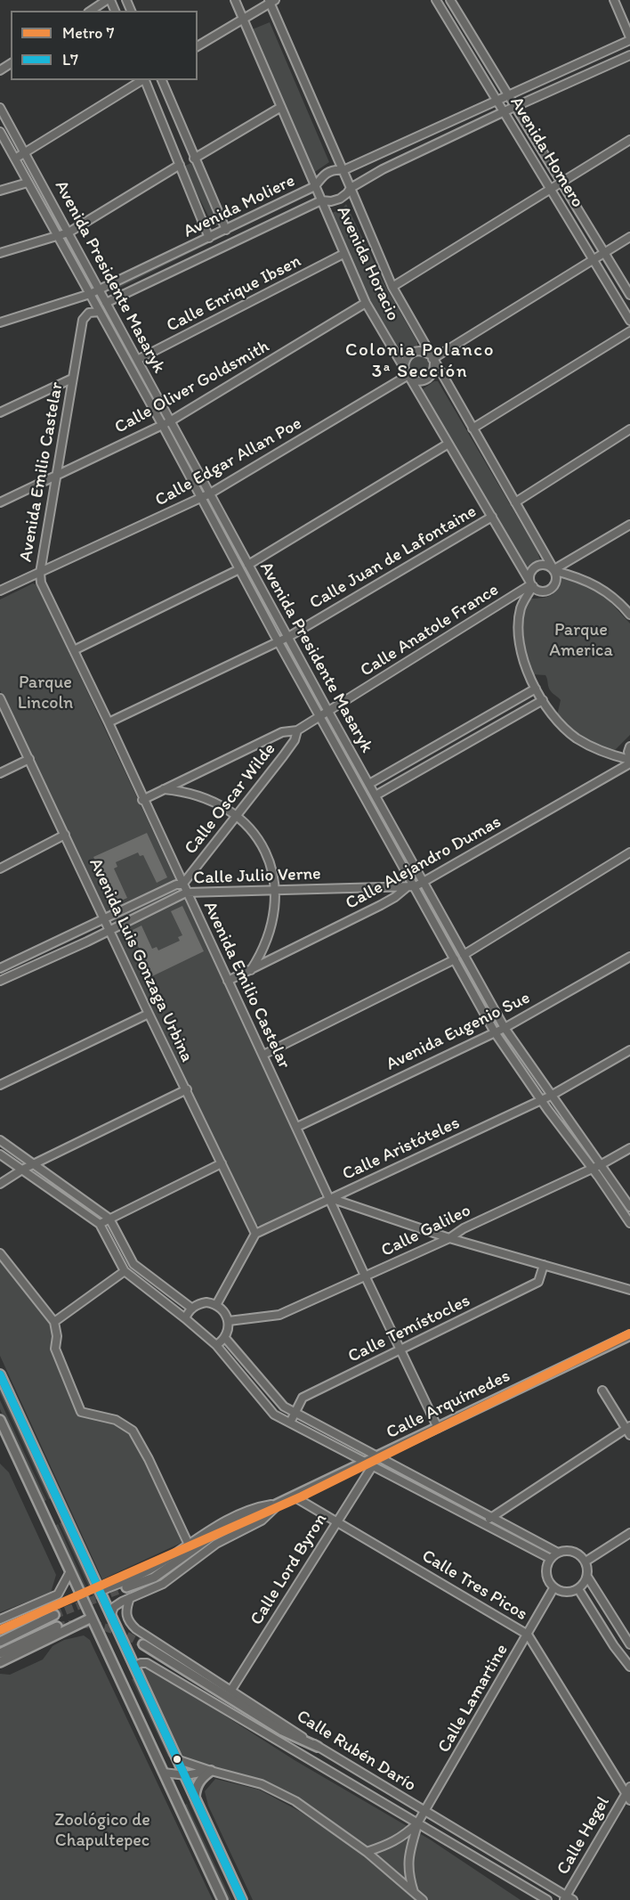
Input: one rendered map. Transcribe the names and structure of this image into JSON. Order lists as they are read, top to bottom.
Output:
{
  "streets": {
    "main road": ["Calle Arquímedes"],
    "street": [
      "Avenida Homero",
      "Avenida Moliere",
      "Avenida Horacio",
      "Avenida Presidente Masaryk",
      "Calle Enrique Ibsen",
      "Calle Oliver Goldsmith",
      "Calle Edgar Allan Poe",
      "Avenida Emilio Castelar",
      "Calle Juan de Lafontaine",
      "Calle Anatole France",
      "Calle Oscar Wilde",
      "Calle Alejandro Dumas",
      "Calle Julio Verne",
      "Avenida Luis Gonzaga Urbina",
      "Avenida Eugenio Sue",
      "Calle Aristóteles",
      "Calle Galileo",
      "Calle Temístocles",
      "Calle Lord Byron",
      "Calle Tres Picos",
      "Calle Lamartine",
      "Calle Rubén Darío",
      "Calle Hegel"
    ]
  },
  "crossings": [
    ["Avenida Homero", "Avenida Moliere"],
    ["Avenida Moliere", "Avenida Horacio"],
    ["Avenida Moliere", "Avenida Presidente Masaryk"],
    ["Avenida Horacio", "Calle Enrique Ibsen"],
    ["Avenida Horacio", "Calle Oliver Goldsmith"],
    ["Avenida Horacio", "Calle Edgar Allan Poe"],
    ["Avenida Horacio", "Calle Juan de Lafontaine"],
    ["Avenida Horacio", "Calle Anatole France"],
    ["Avenida Presidente Masaryk", "Calle Enrique Ibsen"],
    ["Avenida Presidente Masaryk", "Calle Oliver Goldsmith"],
    ["Avenida Presidente Masaryk", "Calle Edgar Allan Poe"],
    ["Avenida Presidente Masaryk", "Avenida Emilio Castelar"],
    ["Avenida Presidente Masaryk", "Calle Juan de Lafontaine"],
    ["Avenida Presidente Masaryk", "Calle Anatole France"],
    ["Avenida Presidente Masaryk", "Calle Alejandro Dumas"],
    ["Avenida Presidente Masaryk", "Avenida Eugenio Sue"],
    ["Avenida Presidente Masaryk", "Calle Aristóteles"],
    ["Avenida Presidente Masaryk", "Calle Galileo"],
    ["Calle Oliver Goldsmith", "Avenida Emilio Castelar"],
    ["Calle Edgar Allan Poe", "Avenida Emilio Castelar"],
    ["Avenida Emilio Castelar", "Calle Juan de Lafontaine"],
    ["Avenida Emilio Castelar", "Calle Anatole France"],
    ["Avenida Emilio Castelar", "Calle Oscar Wilde"],
    ["Avenida Emilio Castelar", "Calle Alejandro Dumas"],
    ["Avenida Emilio Castelar", "Calle Julio Verne"],
    ["Avenida Emilio Castelar", "Avenida Eugenio Sue"],
    ["Avenida Emilio Castelar", "Calle Aristóteles"],
    ["Avenida Emilio Castelar", "Calle Galileo"],
    ["Avenida Emilio Castelar", "Calle Temístocles"],
    ["Avenida Emilio Castelar", "Calle Arquímedes"],
    ["Calle Anatole France", "Calle Oscar Wilde"],
    ["Calle Oscar Wilde", "Calle Julio Verne"],
    ["Calle Alejandro Dumas", "Calle Julio Verne"],
    ["Calle Julio Verne", "Avenida Luis Gonzaga Urbina"],
    ["Avenida Luis Gonzaga Urbina", "Calle Aristóteles"],
    ["Calle Arquímedes", "Calle Lord Byron"],
    ["Calle Arquímedes", "Calle Tres Picos"],
    ["Calle Arquímedes", "Calle Rubén Darío"],
    ["Calle Lord Byron", "Calle Tres Picos"],
    ["Calle Lord Byron", "Calle Rubén Darío"],
    ["Calle Tres Picos", "Calle Lamartine"],
    ["Calle Tres Picos", "Calle Hegel"],
    ["Calle Lamartine", "Calle Rubén Darío"],
    ["Calle Rubén Darío", "Calle Hegel"]
  ],
  "districts": ["Colonia Polanco 3ª Sección"],
  "parks": ["Parque America", "Parque Lincoln", "Zoológico de Chapultepec"],
  "lines": ["metro line 7", "transit line L7"],
  "legend": ["Metro 7", "L7"]
}
